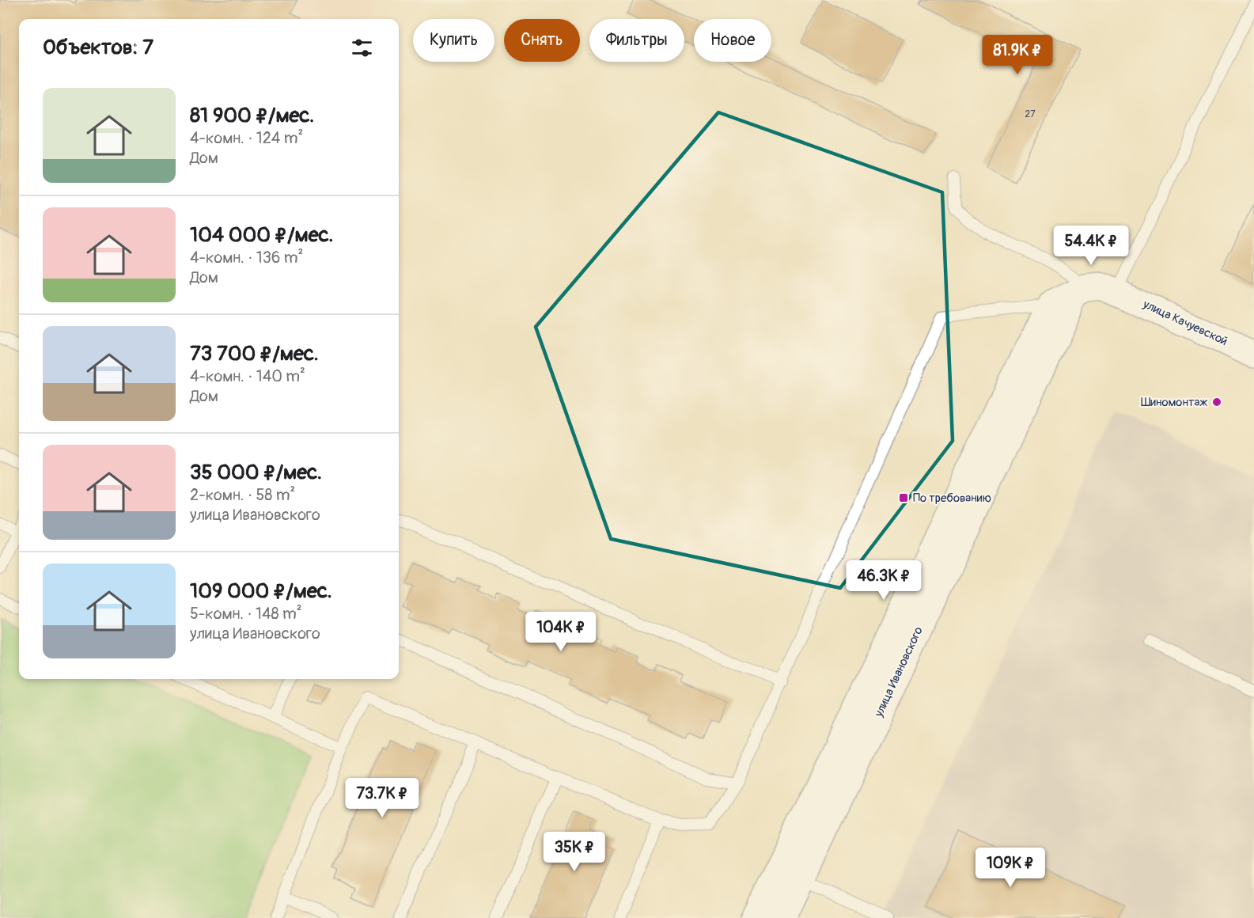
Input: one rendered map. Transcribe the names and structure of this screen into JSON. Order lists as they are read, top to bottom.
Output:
{
  "streets": {
    "street": ["улица Качуевской", "улица Ивановского"]
  },
  "crossings": [
    ["улица Качуевской", "улица Ивановского"]
  ],
  "places": {
    "other": ["Шиномонтаж"],
    "transit": ["По требованию"]
  },
  "house_numbers": ["27"],
  "page": {
    "chip": [
      "Купить",
      "Снять",
      "Фильтры",
      "Новое"
    ],
    "heading": "Объектов: 7",
    "price": [
      "81.9K ₽",
      "54.4K ₽",
      "46.3K ₽",
      "104K ₽",
      "73.7K ₽",
      "35K ₽",
      "109K ₽"
    ],
    "list": [
      {
        "name": "81 900 ₽/мес.",
        "note": "4-комн. · 124 m² · Дом"
      },
      {
        "name": "104 000 ₽/мес.",
        "note": "4-комн. · 136 m² · Дом"
      },
      {
        "name": "73 700 ₽/мес.",
        "note": "4-комн. · 140 m² · Дом"
      },
      {
        "name": "35 000 ₽/мес.",
        "note": "2-комн. · 58 m² · улица Ивановского"
      },
      {
        "name": "109 000 ₽/мес.",
        "note": "5-комн. · 148 m² · улица Ивановского"
      }
    ]
  }
}
